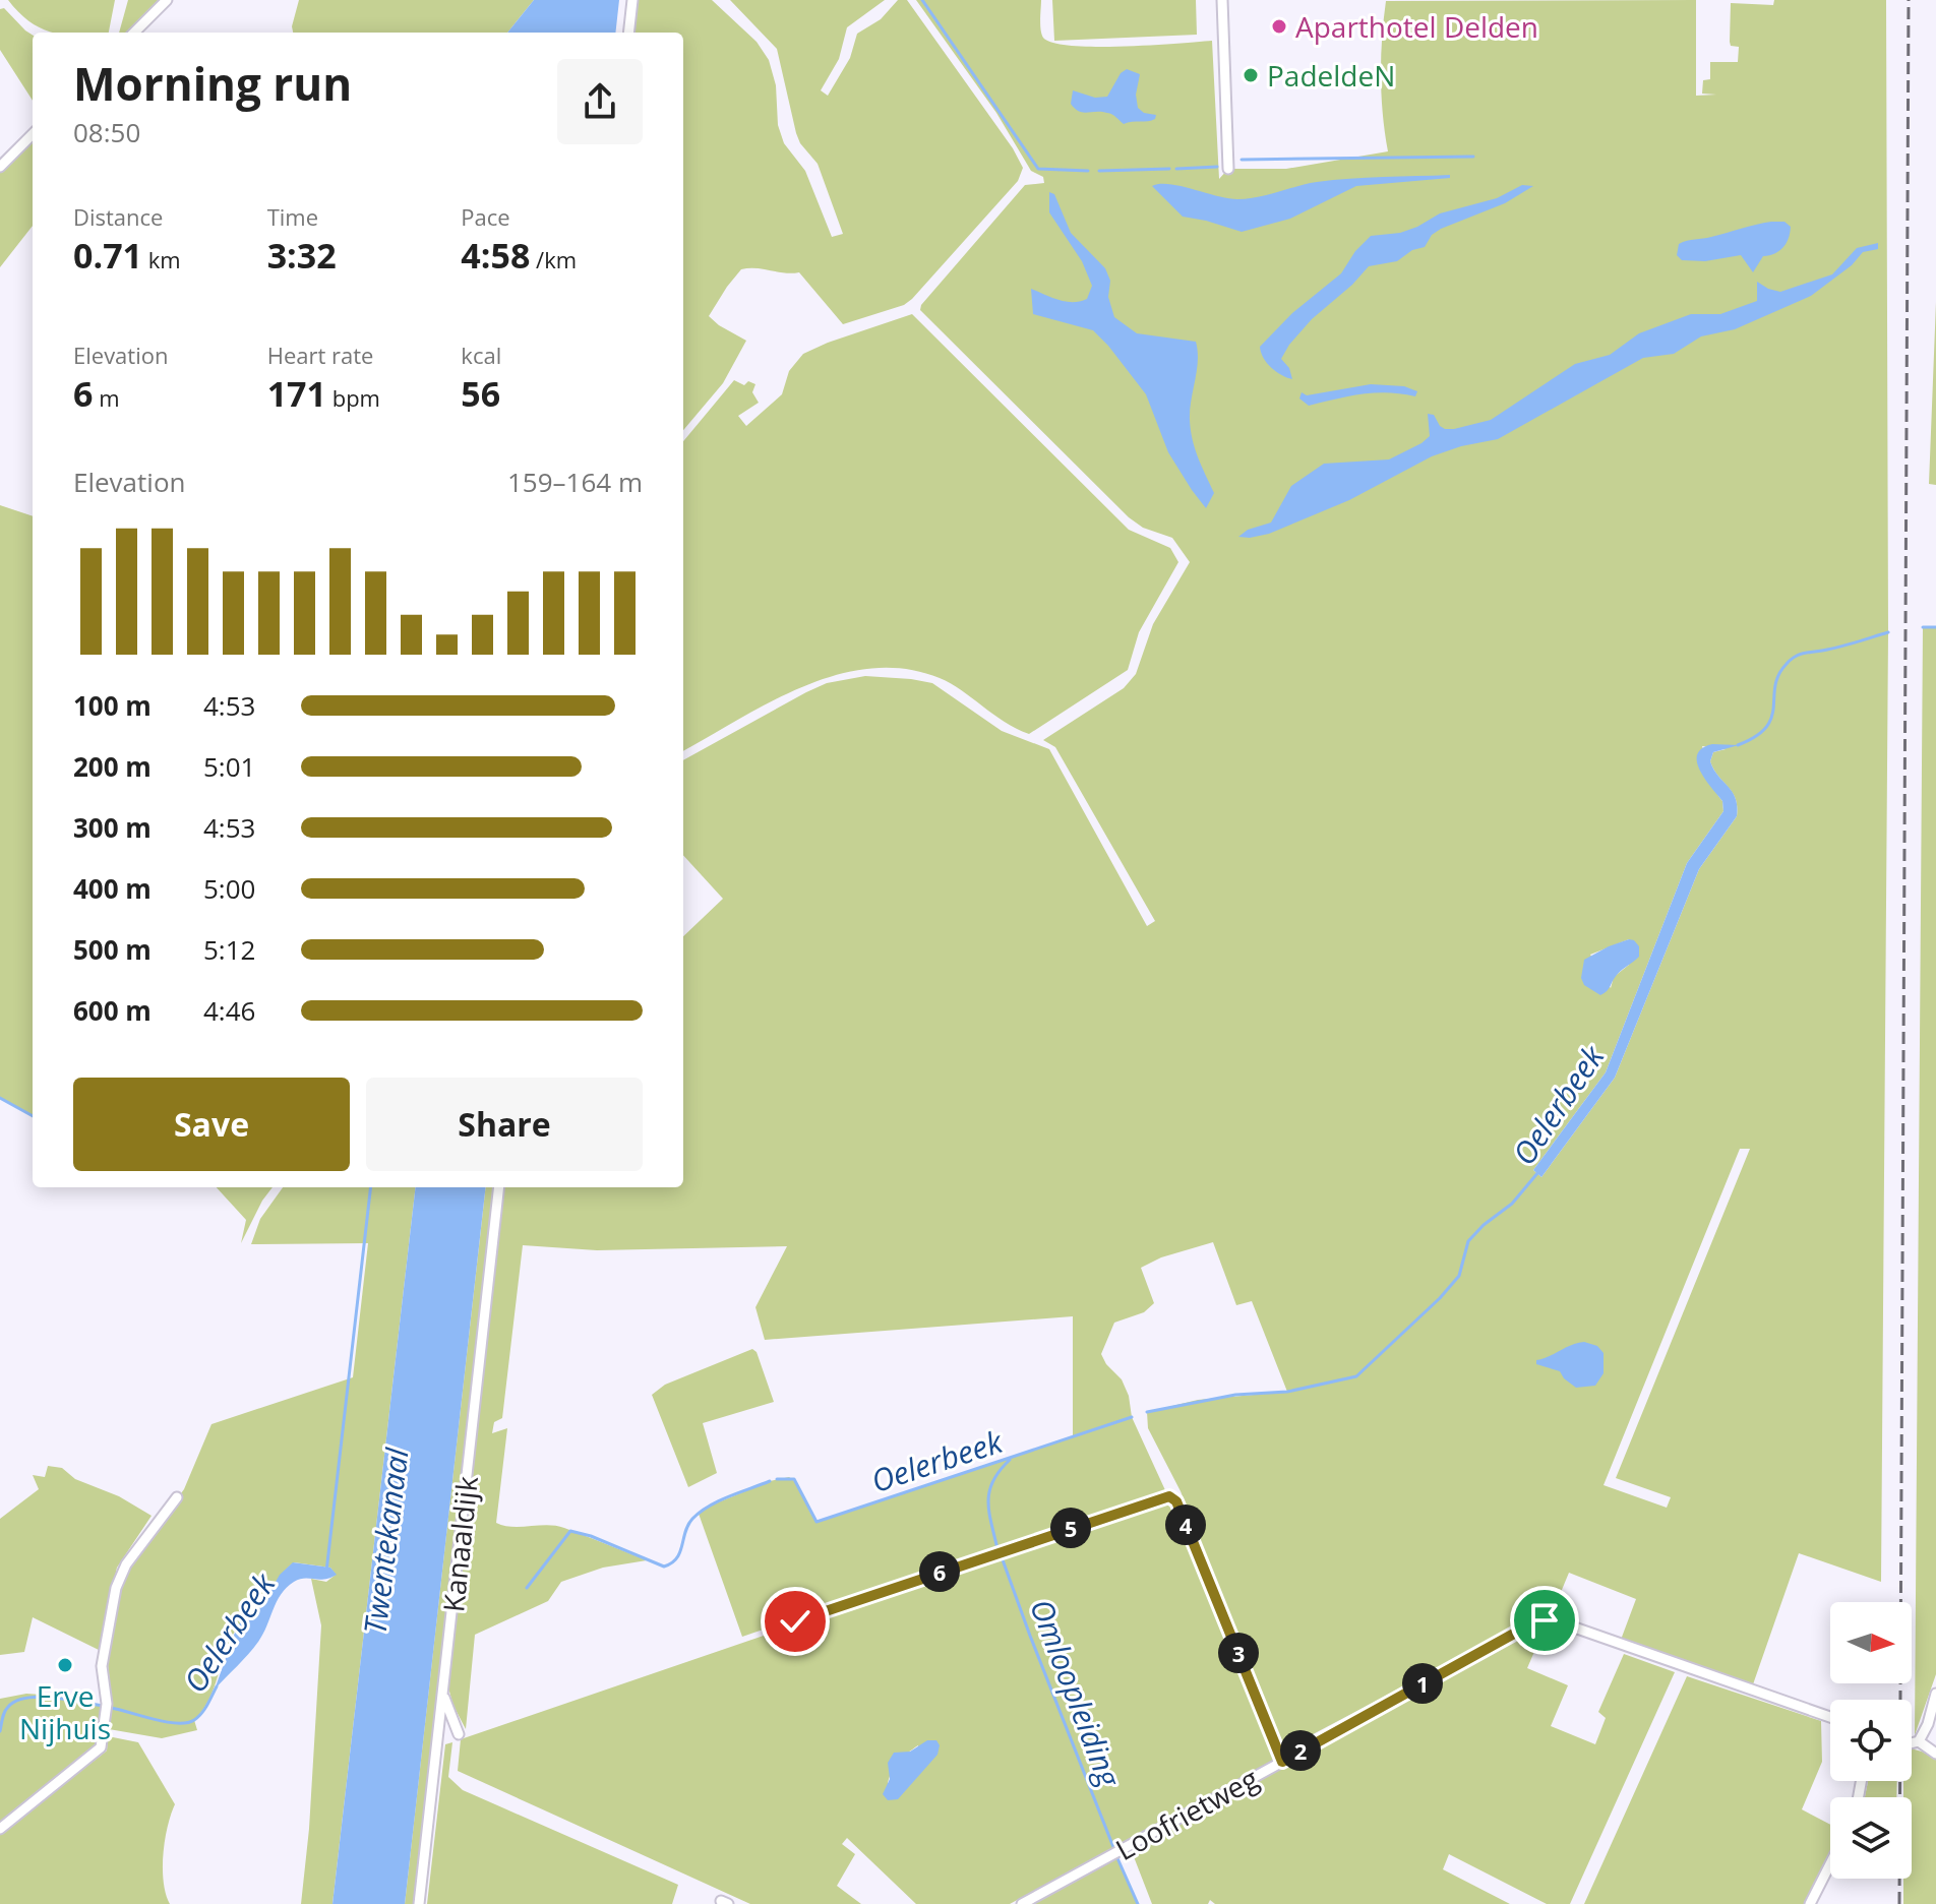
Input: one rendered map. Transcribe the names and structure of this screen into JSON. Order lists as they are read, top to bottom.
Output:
{
  "streets": {
    "street": ["Kanaaldijk", "Loofrietweg"]
  },
  "water": ["Oelerbeek", "Twentekanaal", "Omloopleiding"],
  "places": ["Aparthotel Delden", "PadeldeN", "Erve Nijhuis"],
  "north": "right",
  "page": {
    "heading": ["Morning run", "08:50"],
    "stats": [
      ["Distance", "0.71 km"],
      ["Time", "3:32"],
      ["Pace", "4:58 /km"],
      ["Elevation", "6 m"],
      ["Heart rate", "171 bpm"],
      ["kcal", "56"]
    ],
    "chart": ["Elevation", "159–164 m"],
    "list": [
      {
        "name": "100 m",
        "note": "4:53"
      },
      {
        "name": "200 m",
        "note": "5:01"
      },
      {
        "name": "300 m",
        "note": "4:53"
      },
      {
        "name": "400 m",
        "note": "5:00"
      },
      {
        "name": "500 m",
        "note": "5:12"
      },
      {
        "name": "600 m",
        "note": "4:46"
      }
    ],
    "buttons": ["Save", "Share"],
    "pins": [
      "4",
      "5",
      "6",
      "3",
      "1",
      "2"
    ]
  }
}
